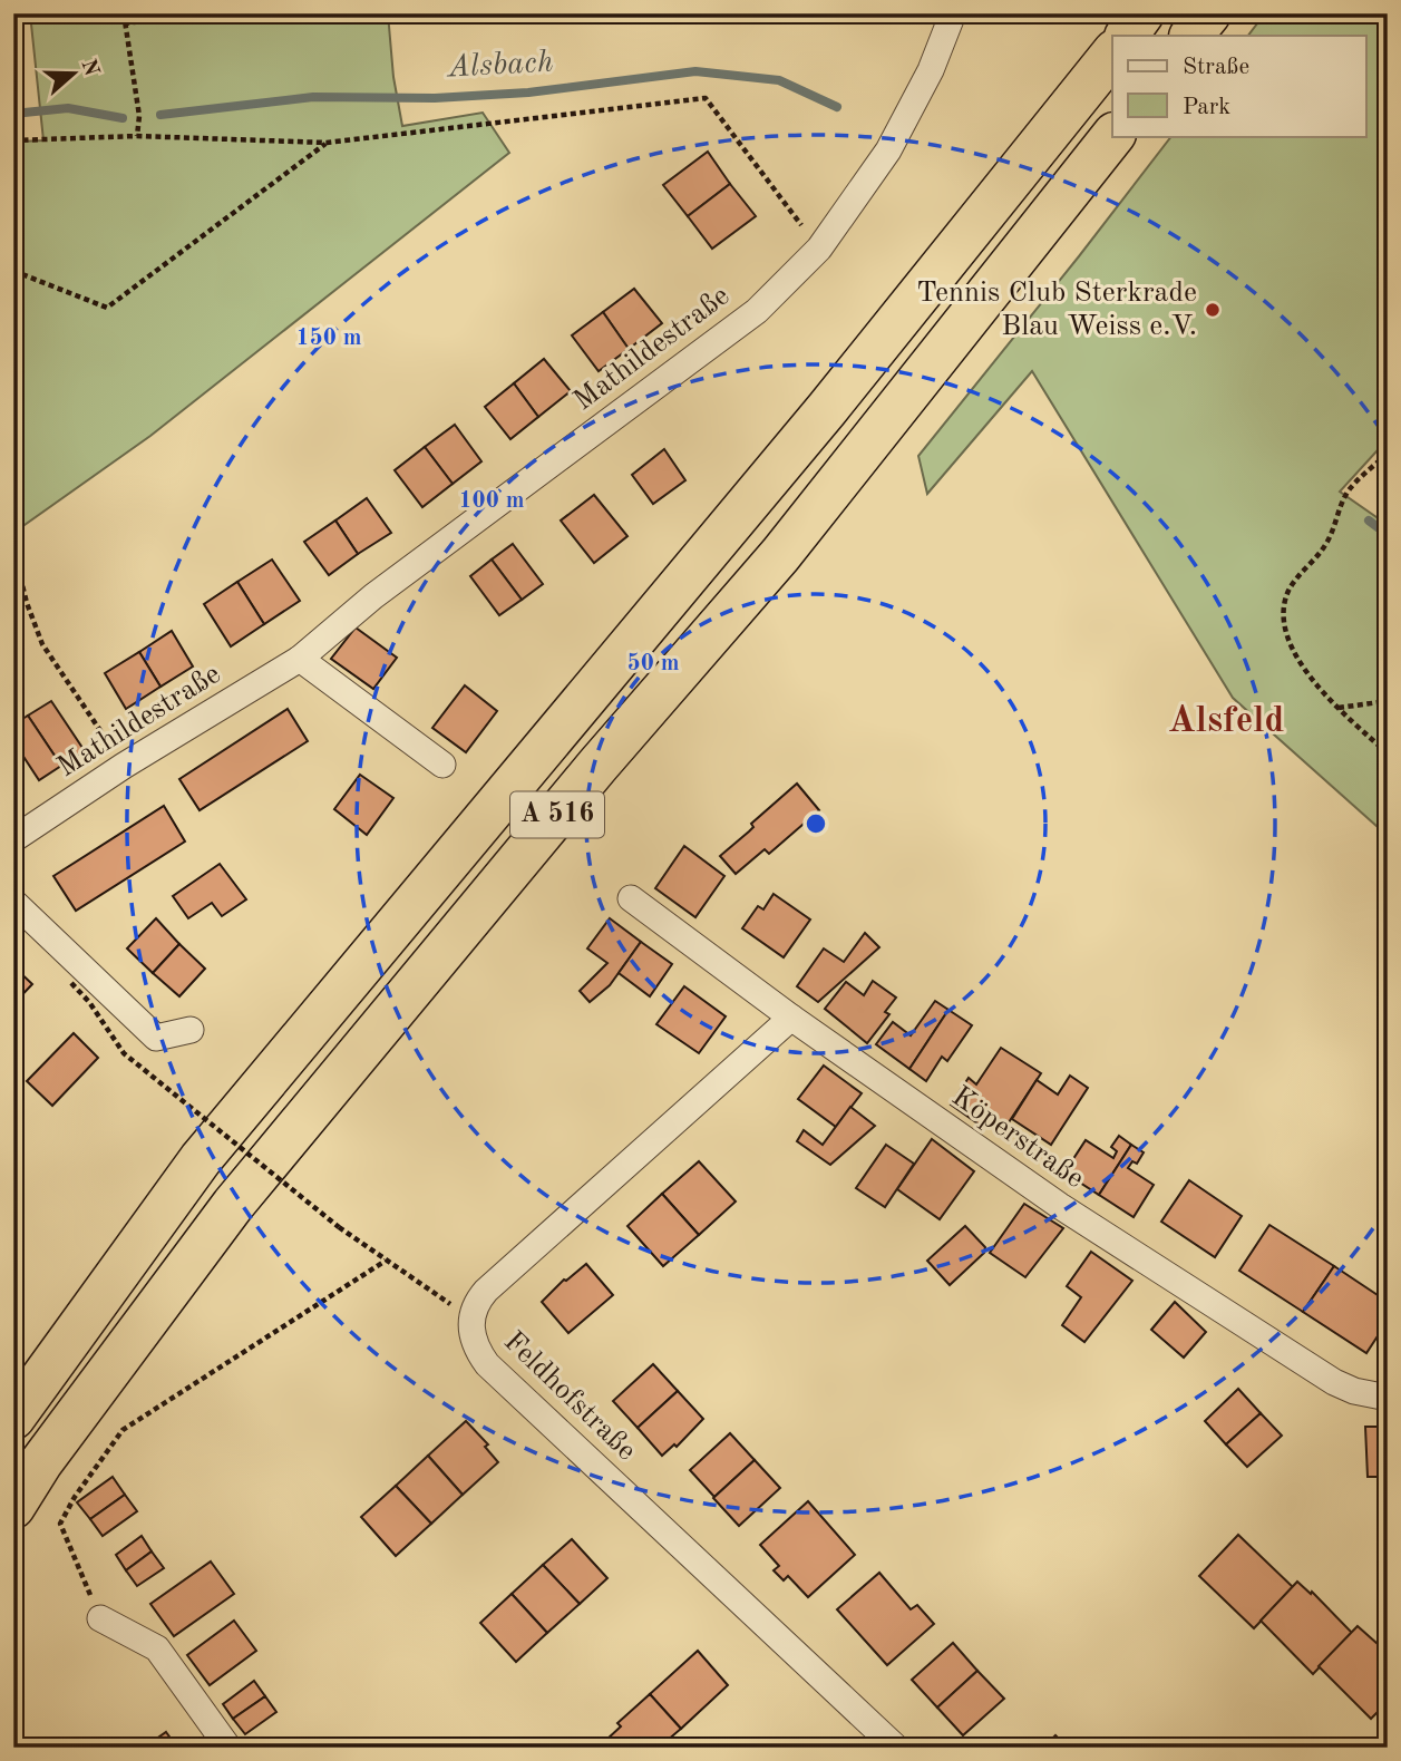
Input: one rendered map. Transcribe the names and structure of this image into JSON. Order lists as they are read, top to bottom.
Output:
{
  "streets": {
    "highway": ["A 516"],
    "street": ["Mathildestraße", "Köperstraße", "Feldhofstraße"]
  },
  "crossings": [
    ["Köperstraße", "Feldhofstraße"]
  ],
  "districts": ["Alsfeld"],
  "water": ["Alsbach"],
  "places": ["Tennis Club Sterkrade Blau Weiss e.V."],
  "legend": ["Straße", "Park"],
  "north": "right",
  "rings": ["150 m", "100 m", "50 m"]
}
